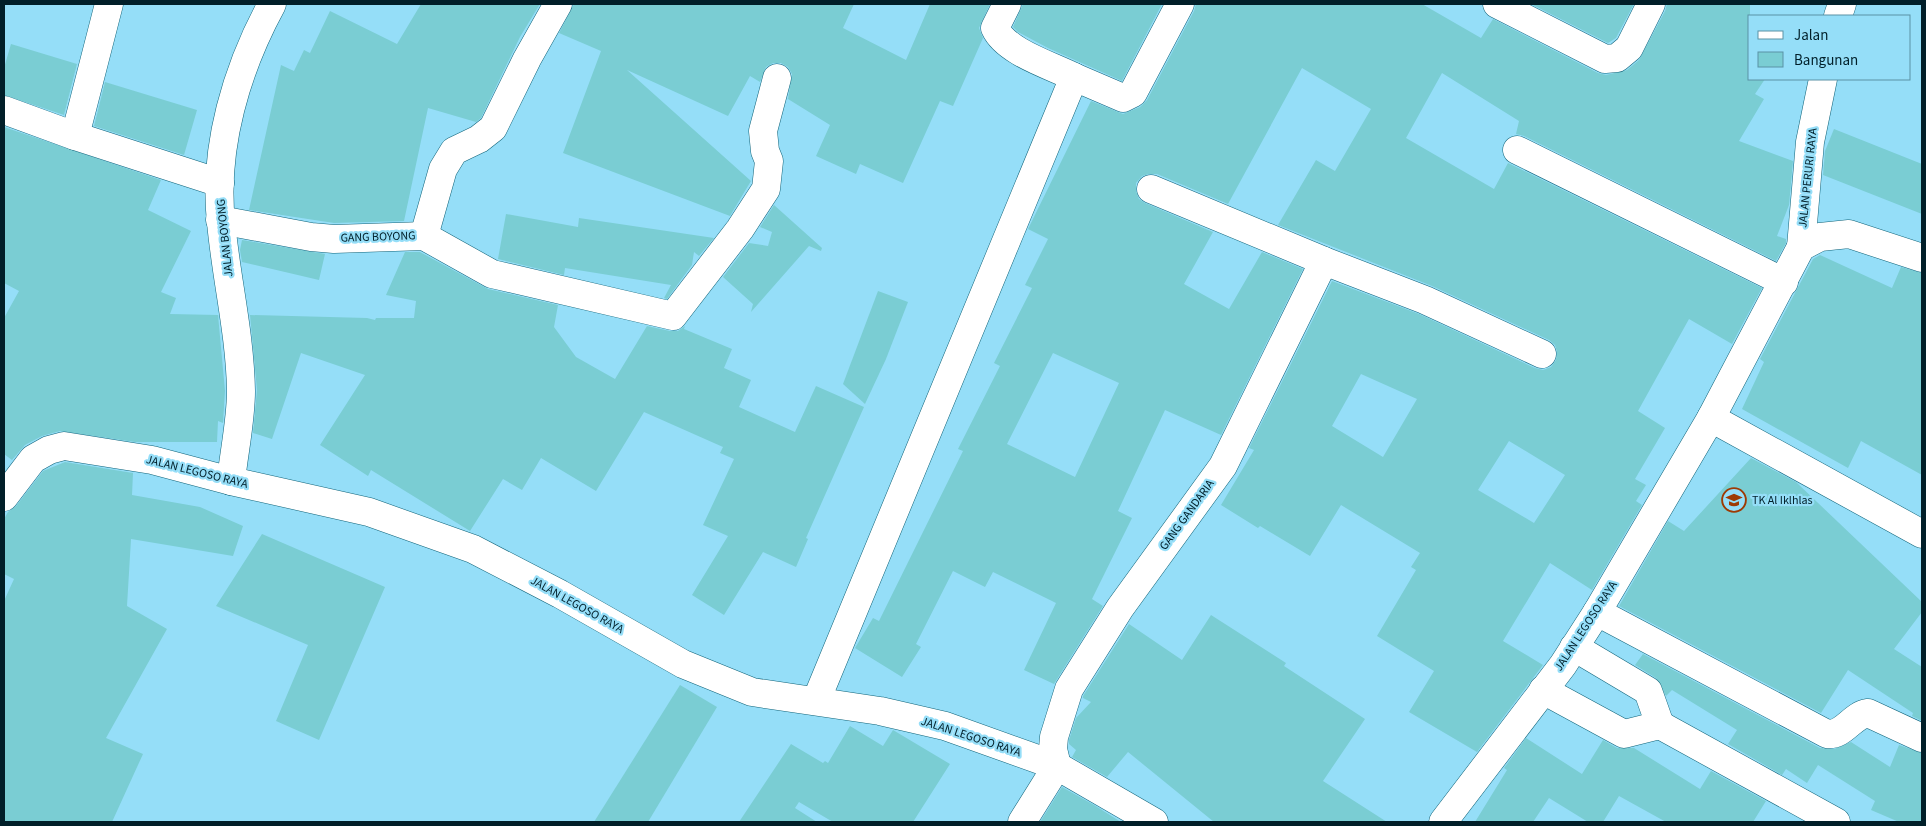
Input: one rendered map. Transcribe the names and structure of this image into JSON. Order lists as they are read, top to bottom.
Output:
{
  "streets": {
    "street": [
      "JALAN PERURI RAYA",
      "GANG BOYONG",
      "JALAN BOYONG",
      "JALAN LEGOSO RAYA",
      "GANG GANDARIA"
    ]
  },
  "crossings": [
    ["JALAN PERURI RAYA", "JALAN LEGOSO RAYA"],
    ["GANG BOYONG", "JALAN BOYONG"],
    ["JALAN BOYONG", "JALAN LEGOSO RAYA"],
    ["JALAN LEGOSO RAYA", "GANG GANDARIA"]
  ],
  "places": {
    "school or university": ["TK Al Iklhlas"]
  },
  "legend": ["Jalan", "Bangunan"]
}
